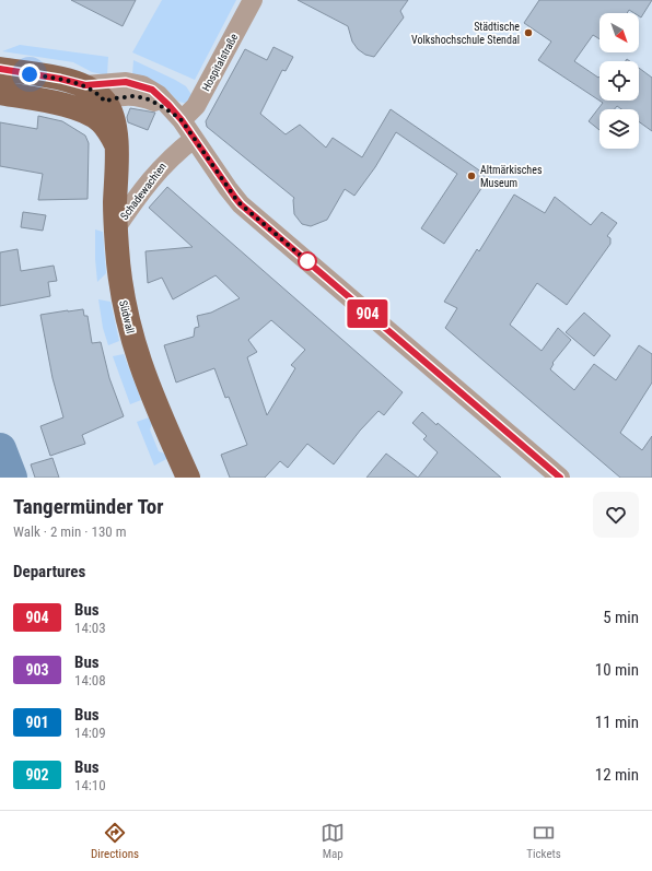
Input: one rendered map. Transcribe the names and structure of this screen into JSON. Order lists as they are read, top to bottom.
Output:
{
  "streets": {
    "main road": ["Südwall"],
    "street": ["Hospitalstraße", "Schadewachten"]
  },
  "crossings": [
    ["Schadewachten", "Südwall"]
  ],
  "places": ["Städtische Volkshochschule Stendal", "Altmärkisches Museum"],
  "lines": ["bus line 904"],
  "north": "bottom right",
  "page": {
    "on_map": "904",
    "heading": [
      ["Tangermünder Tor", "Walk · 2 min · 130 m"],
      "Departures"
    ],
    "list": [
      {
        "mark": "904",
        "name": "Bus",
        "note": "14:03",
        "value": "5 min"
      },
      {
        "mark": "903",
        "name": "Bus",
        "note": "14:08",
        "value": "10 min"
      },
      {
        "mark": "901",
        "name": "Bus",
        "note": "14:09",
        "value": "11 min"
      },
      {
        "mark": "902",
        "name": "Bus",
        "note": "14:10",
        "value": "12 min"
      }
    ],
    "tabs": ["Directions", "Map", "Tickets"]
  }
}
